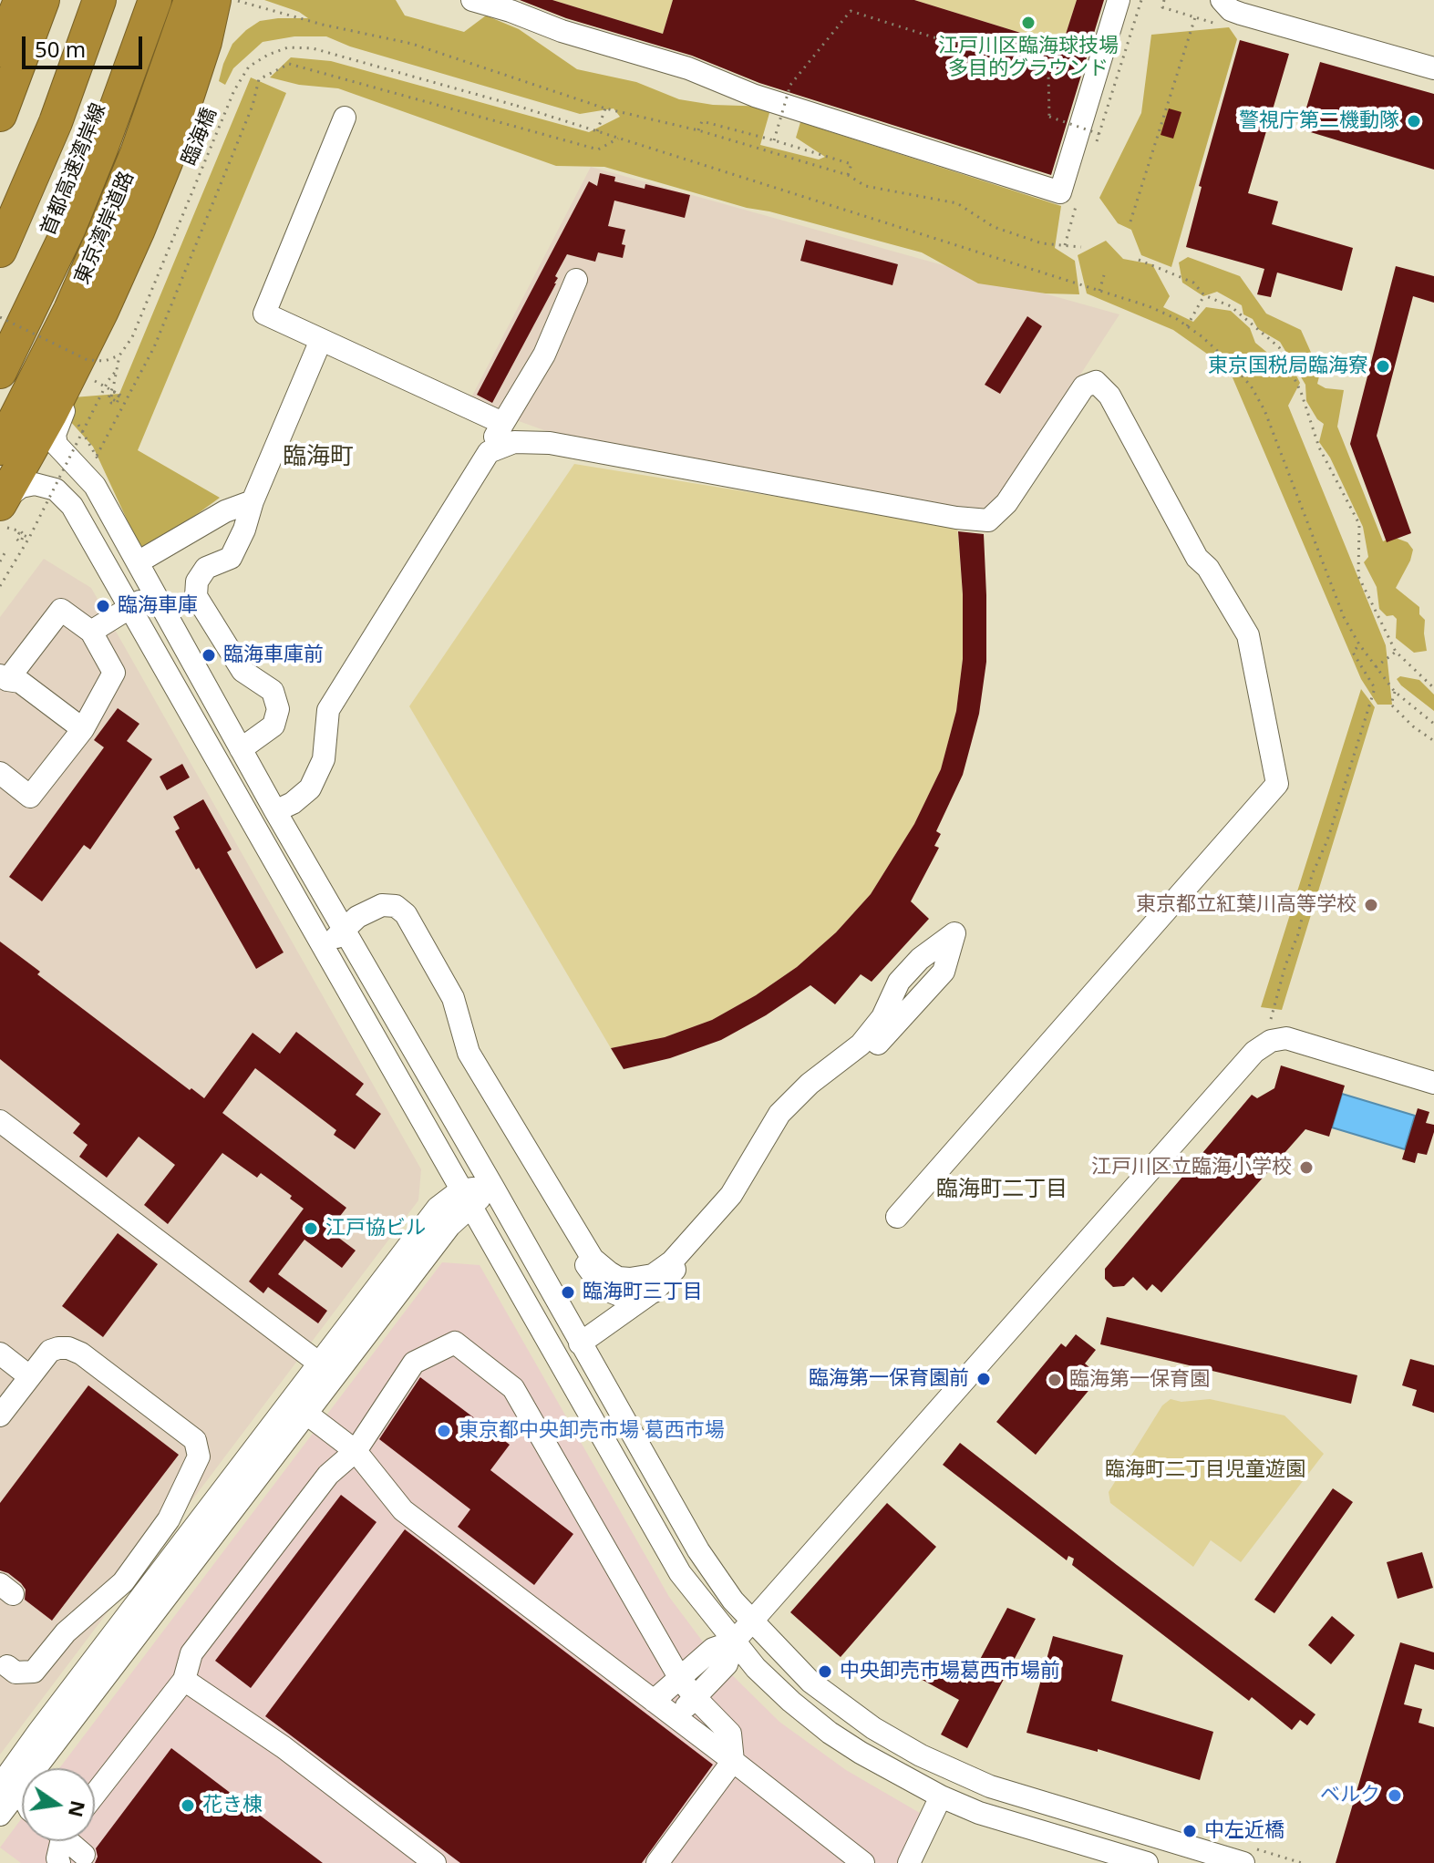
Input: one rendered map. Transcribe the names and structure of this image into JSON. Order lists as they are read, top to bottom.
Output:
{
  "streets": {
    "highway": ["首都高速湾岸線", "東京湾岸道路"],
    "path": ["臨海橋"]
  },
  "districts": ["臨海町", "臨海町二丁目"],
  "parks": ["臨海町二丁目児童遊園"],
  "places": [
    "江戸川区臨海球技場 多目的グラウンド",
    "警視庁第二機動隊",
    "東京国税局臨海寮",
    "臨海車庫",
    "臨海車庫前",
    "東京都立紅葉川高等学校",
    "江戸川区立臨海小学校",
    "江戸協ビル",
    "臨海町三丁目",
    "臨海第一保育園前",
    "臨海第一保育園",
    "東京都中央卸売市場 葛西市場",
    "中央卸売市場葛西市場前",
    "ベルク",
    "花き棟",
    "中左近橋"
  ],
  "scale_bar": "50 m",
  "north": "right"
}
